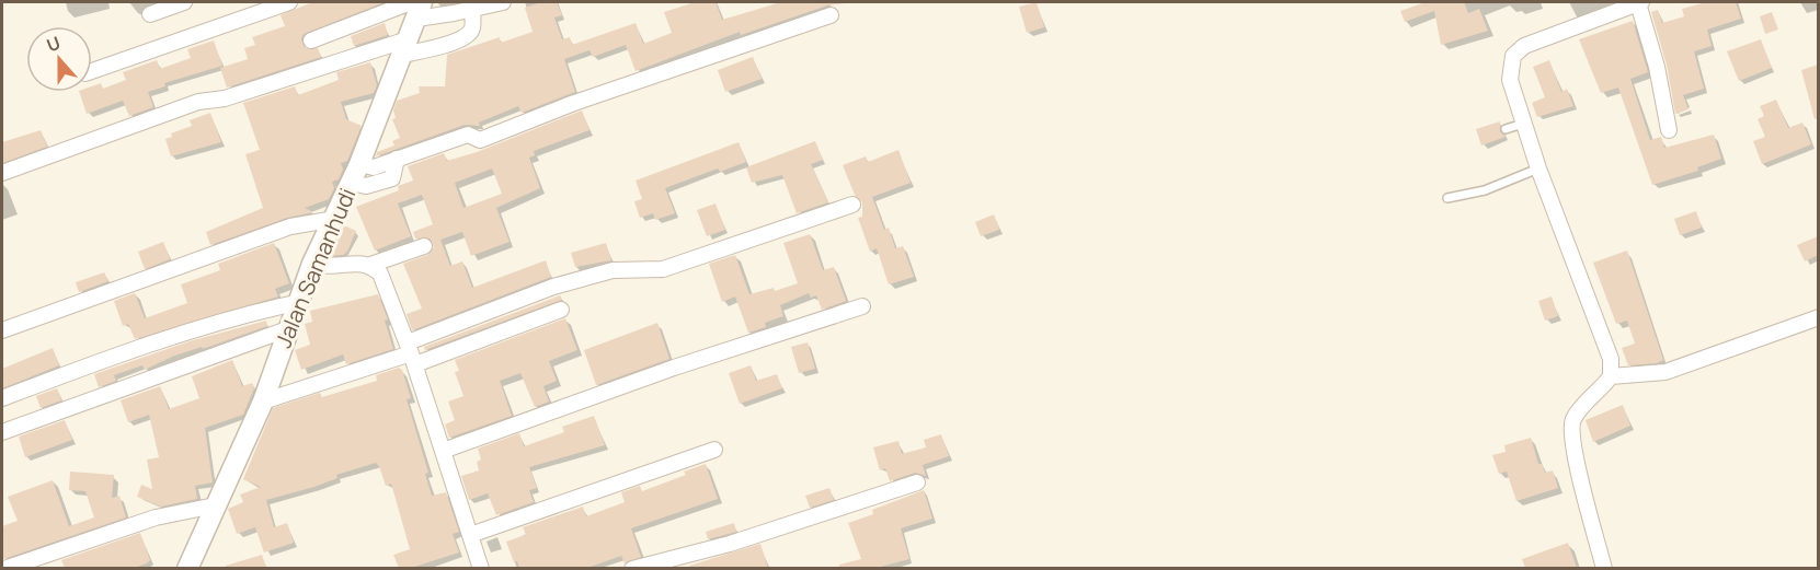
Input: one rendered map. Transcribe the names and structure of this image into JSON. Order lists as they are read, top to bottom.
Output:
{
  "streets": {
    "street": ["Jalan Samanhudi"]
  },
  "north": "top"
}
